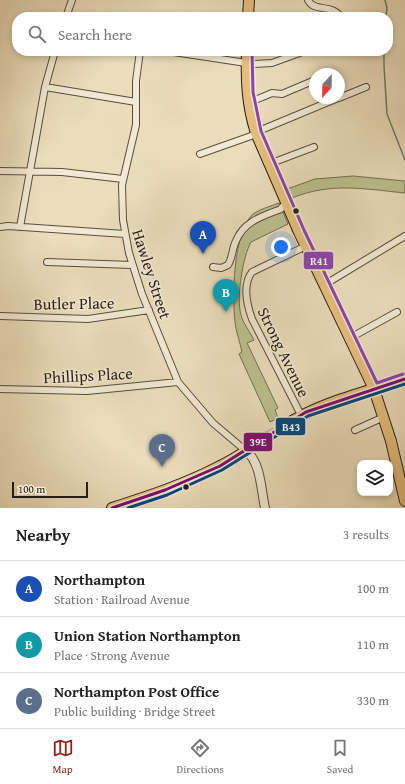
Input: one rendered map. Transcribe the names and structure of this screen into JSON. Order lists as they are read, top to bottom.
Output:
{
  "streets": {
    "street": [
      "Hawley Street",
      "Butler Place",
      "Strong Avenue",
      "Phillips Place"
    ]
  },
  "crossings": [
    ["Hawley Street", "Butler Place"],
    ["Hawley Street", "Phillips Place"]
  ],
  "lines": ["transit line R41", "transit line 39E", "transit line B43"],
  "scale_bar": "100 m",
  "north": "bottom",
  "page": {
    "search": "Search here",
    "pins": ["A", "B", "C"],
    "scale": "100 m",
    "heading": ["Nearby", "3 results"],
    "list": [
      {
        "mark": "A",
        "name": "Northampton",
        "note": "Station · Railroad Avenue",
        "value": "100 m"
      },
      {
        "mark": "B",
        "name": "Union Station Northampton",
        "note": "Place · Strong Avenue",
        "value": "110 m"
      },
      {
        "mark": "C",
        "name": "Northampton Post Office",
        "note": "Public building · Bridge Street",
        "value": "330 m"
      }
    ],
    "nav": ["Map", "Directions", "Saved"]
  }
}
